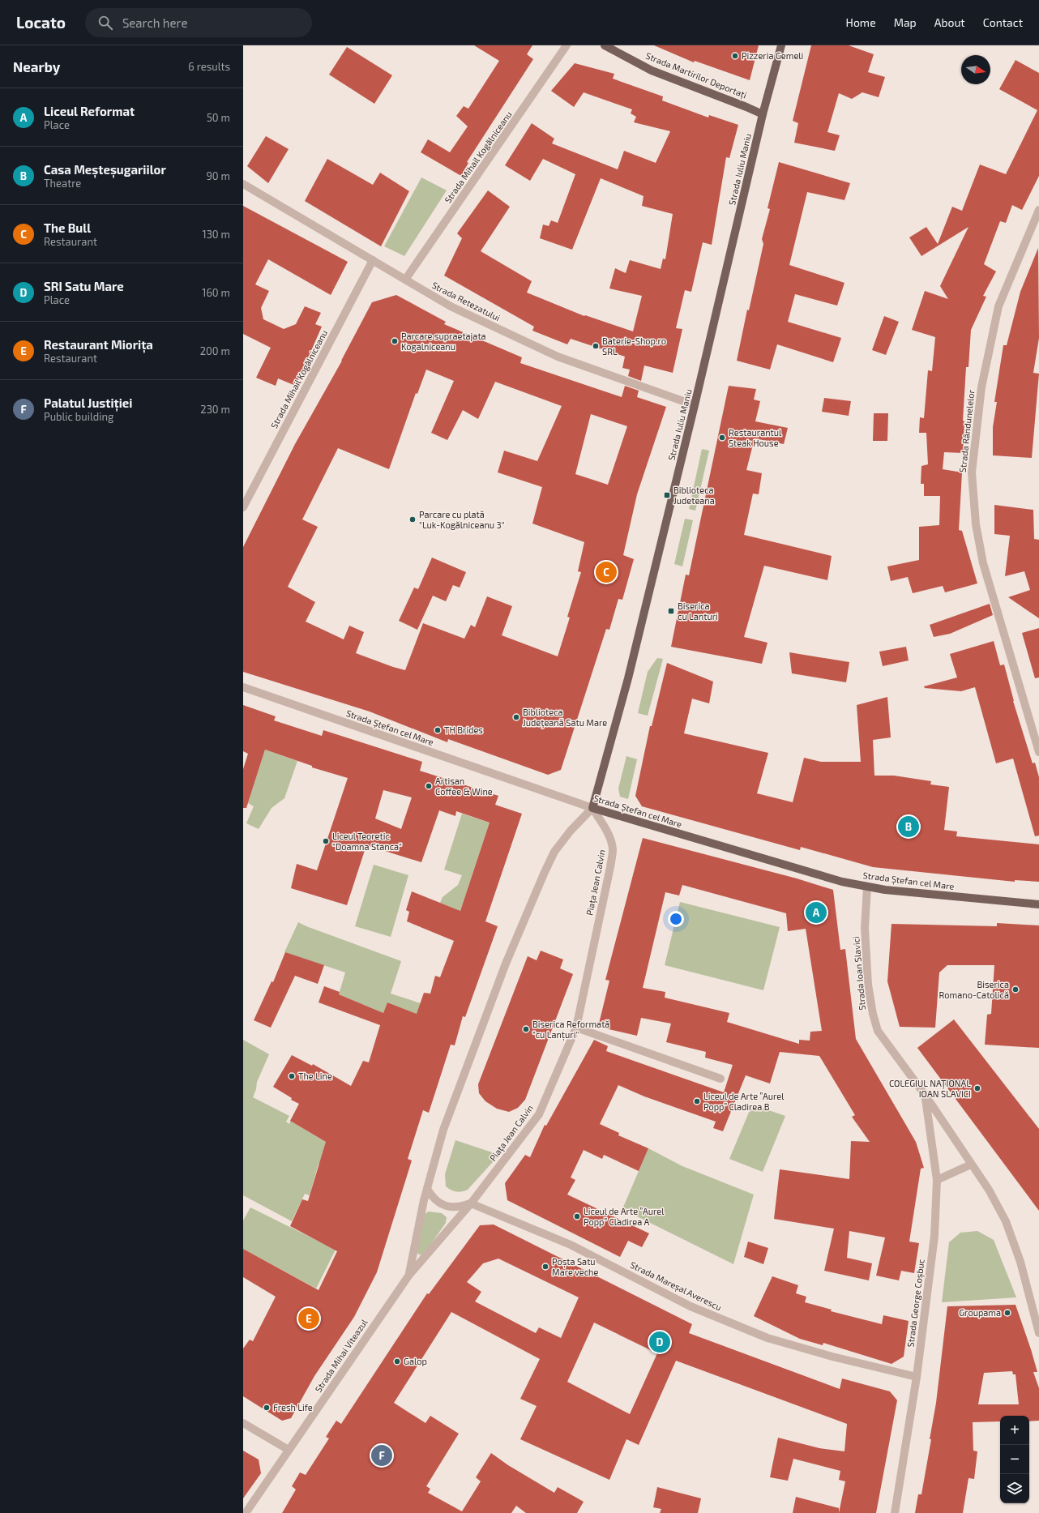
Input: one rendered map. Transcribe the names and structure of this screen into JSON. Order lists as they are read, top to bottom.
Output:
{
  "streets": {
    "main road": ["Strada Martirilor Deportați", "Strada Iuliu Maniu", "Strada Ștefan cel Mare"],
    "street": [
      "Strada Mihail Kogălniceanu",
      "Strada Retezatului",
      "Strada Rândunelelor",
      "Piața Jean Calvin",
      "Strada Ioan Slavici",
      "Strada Mareșal Averescu",
      "Strada George Coșbuc",
      "Strada Mihai Viteazul"
    ]
  },
  "crossings": [
    ["Strada Martirilor Deportați", "Strada Iuliu Maniu"],
    ["Strada Mihail Kogălniceanu", "Strada Retezatului"],
    ["Strada Iuliu Maniu", "Strada Retezatului"],
    ["Strada Iuliu Maniu", "Strada Ștefan cel Mare"],
    ["Strada Iuliu Maniu", "Piața Jean Calvin"],
    ["Strada Ștefan cel Mare", "Piața Jean Calvin"],
    ["Strada Ștefan cel Mare", "Strada Ioan Slavici"],
    ["Piața Jean Calvin", "Strada Mareșal Averescu"],
    ["Piața Jean Calvin", "Strada Mihai Viteazul"],
    ["Strada Ioan Slavici", "Strada George Coșbuc"],
    ["Strada Mareșal Averescu", "Strada George Coșbuc"],
    ["Strada Mareșal Averescu", "Strada Mihai Viteazul"]
  ],
  "places": {
    "other": [
      "Pizzeria Gemeli",
      "Parcare supraetajata Kogalniceanu",
      "Baterie-Shop.ro SRL",
      "Restaurantul Steak House",
      "Parcare cu plată \"Luk-Kogălniceanu 3\"",
      "Biblioteca Judeţeană Satu Mare",
      "TH Brides",
      "Artisan Coffee & Wine",
      "Liceul Teoretic \"Doamna Stanca\"",
      "Biserica Romano-Catolică",
      "Biserica Reformată \"cu Lanțuri\"",
      "The Line",
      "COLEGIUL NAŢIONAL IOAN SLAVICI",
      "Liceul de Arte ”Aurel Popp” Cladirea B",
      "Liceul de Arte ”Aurel Popp” Cladirea A",
      "Poșta Satu Mare veche",
      "Groupama",
      "Galop",
      "Fresh Life"
    ],
    "transit": ["Biblioteca Judeteana", "Biserica cu Lanturi"]
  },
  "north": "right",
  "page": {
    "header": "Locato",
    "search": "Search here",
    "nav": [
      "Home",
      "Map",
      "About",
      "Contact"
    ],
    "heading": ["Nearby", "6 results"],
    "list": [
      {
        "mark": "A",
        "name": "Liceul Reformat",
        "note": "Place",
        "value": "50 m"
      },
      {
        "mark": "B",
        "name": "Casa Meșteșugariilor",
        "note": "Theatre",
        "value": "90 m"
      },
      {
        "mark": "C",
        "name": "The Bull",
        "note": "Restaurant",
        "value": "130 m"
      },
      {
        "mark": "D",
        "name": "SRI Satu Mare",
        "note": "Place",
        "value": "160 m"
      },
      {
        "mark": "E",
        "name": "Restaurant Miorița",
        "note": "Restaurant",
        "value": "200 m"
      },
      {
        "mark": "F",
        "name": "Palatul Justiției",
        "note": "Public building",
        "value": "230 m"
      }
    ],
    "pins": [
      "C",
      "B",
      "A",
      "E",
      "D",
      "F"
    ],
    "map_buttons": ["+", "−"]
  }
}
